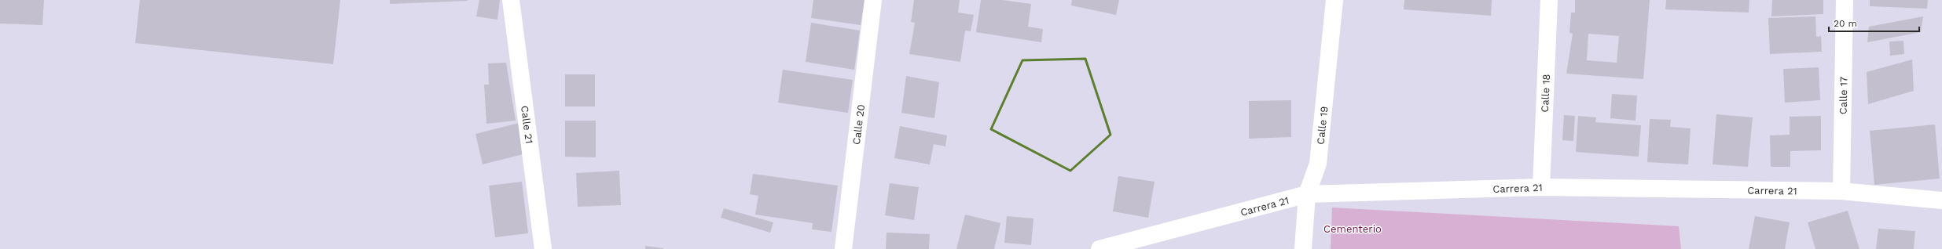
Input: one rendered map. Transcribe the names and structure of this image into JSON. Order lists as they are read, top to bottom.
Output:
{
  "streets": {
    "street": [
      "Calle 18",
      "Calle 17",
      "Calle 21",
      "Calle 20",
      "Calle 19",
      "Carrera 21"
    ]
  },
  "crossings": [
    ["Calle 18", "Carrera 21"],
    ["Calle 17", "Carrera 21"],
    ["Calle 19", "Carrera 21"]
  ],
  "parks": ["Cementerio"],
  "scale_bar": "20 m"
}
